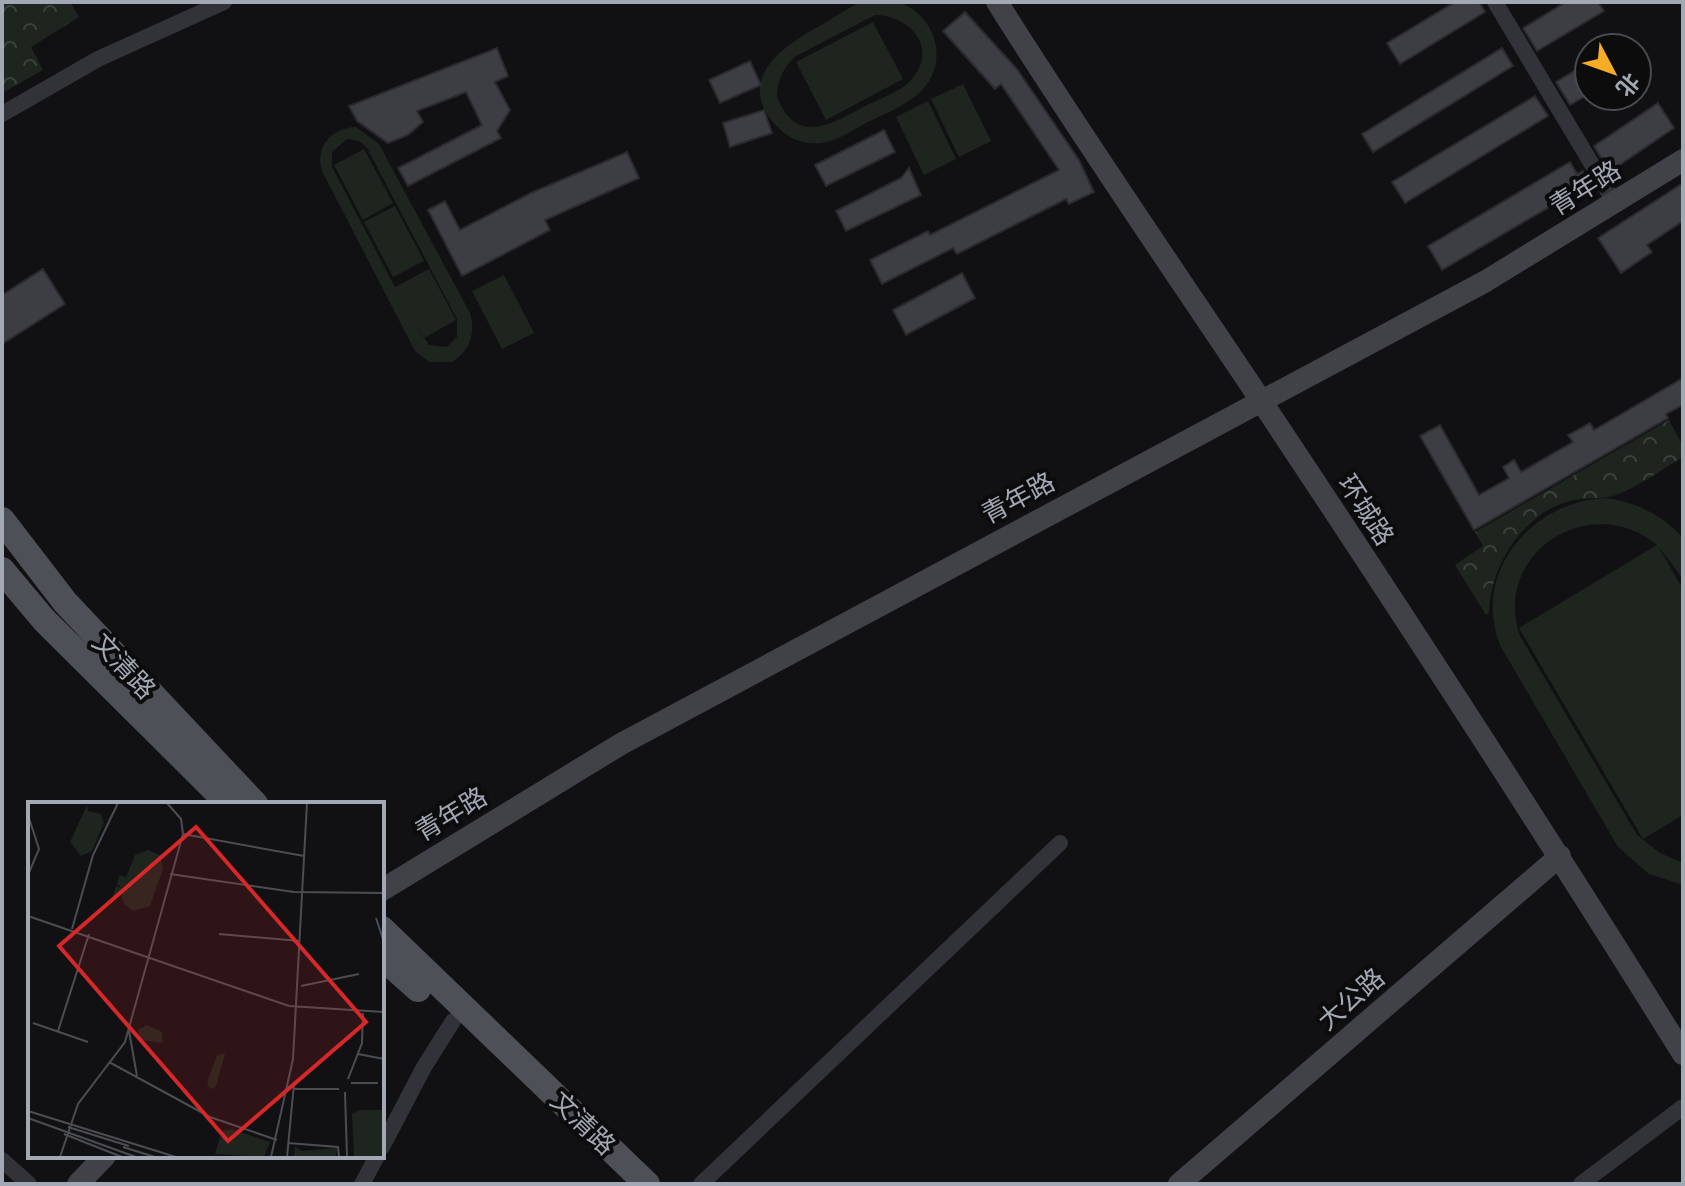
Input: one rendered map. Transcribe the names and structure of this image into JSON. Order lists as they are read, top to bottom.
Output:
{
  "streets": {
    "main road": ["文清路"],
    "street": ["青年路", "环城路", "大公路"]
  },
  "crossings": [
    ["青年路", "环城路"],
    ["环城路", "大公路"]
  ],
  "north": "bottom right"
}
